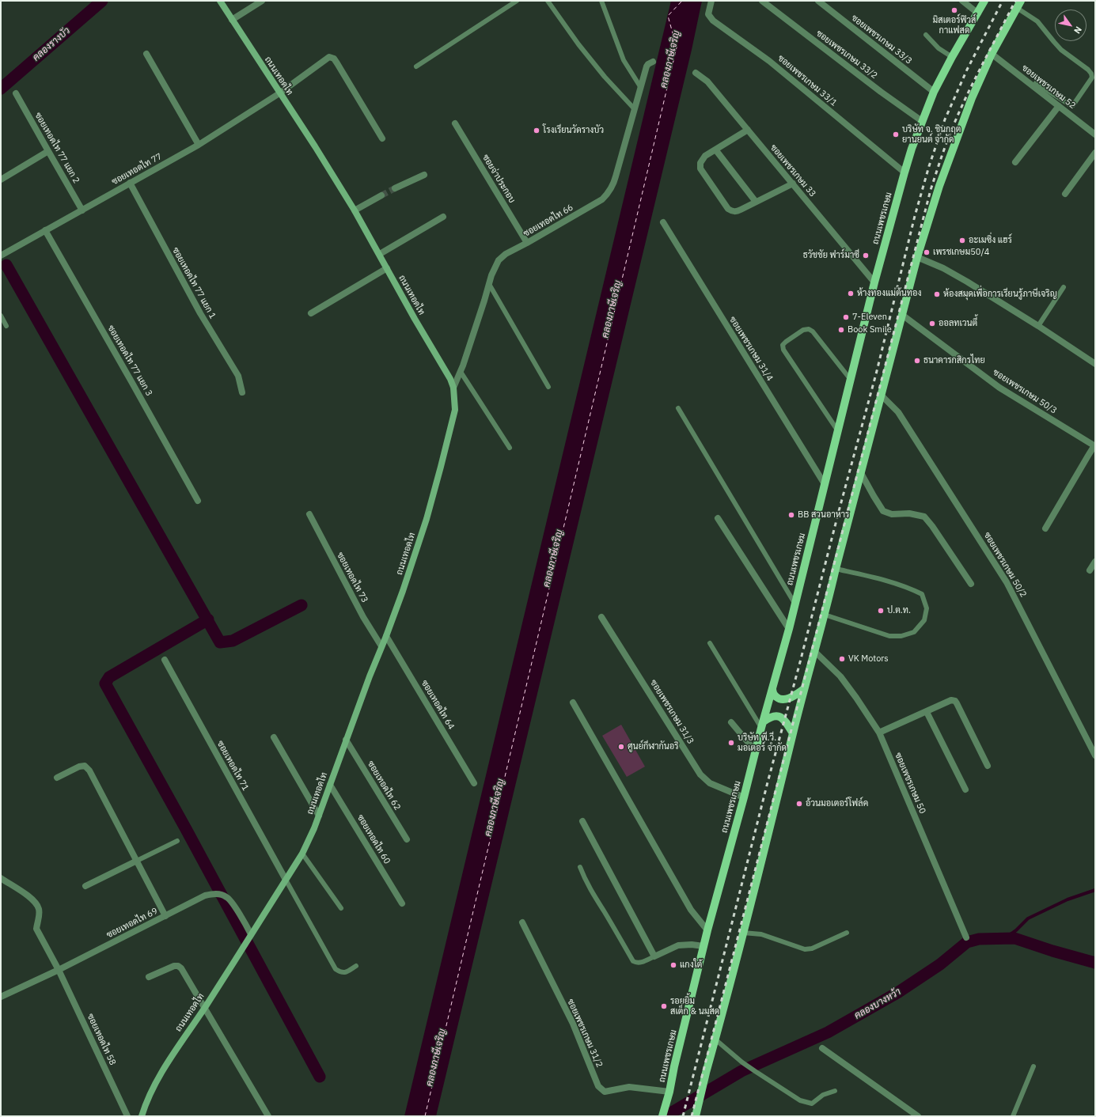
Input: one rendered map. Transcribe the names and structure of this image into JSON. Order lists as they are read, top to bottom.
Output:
{
  "streets": {
    "main road": ["ถนนเทอดไท", "ถนนเพชรเกษม"],
    "street": [
      "ซอยเพชรเกษม 33/3",
      "ซอยเพชรเกษม 33/2",
      "ซอยเพชรเกษม 33/1",
      "ซอยเพชรเกษม 52",
      "ซอยเทอดไท 77 แยก 2",
      "ซอยเทอดไท 77",
      "ซอยเพชรเกษม 33",
      "ซอยจ่าประกอบ",
      "ซอยเทอดไท 66",
      "ซอยเทอดไท 77 แยก 1",
      "ซอยเพชรเกษม 31/4",
      "ซอยเทอดไท 77 แยก 3",
      "ซอยเพชรเกษม 50/3",
      "ซอยเพชรเกษม 50/2",
      "ซอยเทอดไท 73",
      "ซอยเทอดไท 64",
      "ซอยเพชรเกษม 31/3",
      "ซอยเทอดไท 71",
      "ซอยเพชรเกษม 50",
      "ซอยเทอดไท 62",
      "ซอยเทอดไท 60",
      "ซอยเทอดไท 69",
      "ซอยเพชรเกษม 31/2",
      "ซอยเทอดไท 58"
    ]
  },
  "crossings": [
    ["ซอยเพชรเกษม 33/3", "ถนนเพชรเกษม"],
    ["ซอยเพชรเกษม 33/2", "ถนนเพชรเกษม"],
    ["ถนนเทอดไท", "ซอยเทอดไท 77"],
    ["ถนนเทอดไท", "ซอยเทอดไท 66"],
    ["ถนนเทอดไท", "ซอยเทอดไท 73"],
    ["ถนนเทอดไท", "ซอยเทอดไท 64"],
    ["ถนนเทอดไท", "ซอยเทอดไท 71"],
    ["ถนนเทอดไท", "ซอยเทอดไท 62"],
    ["ถนนเทอดไท", "ซอยเทอดไท 60"],
    ["ถนนเทอดไท", "ซอยเทอดไท 69"],
    ["ซอยเพชรเกษม 33/1", "ถนนเพชรเกษม"],
    ["ซอยเทอดไท 77 แยก 2", "ซอยเทอดไท 77"],
    ["ซอยเทอดไท 77", "ซอยเทอดไท 77 แยก 1"],
    ["ซอยเทอดไท 77", "ซอยเทอดไท 77 แยก 3"],
    ["ซอยเพชรเกษม 33", "ถนนเพชรเกษม"],
    ["ซอยจ่าประกอบ", "ซอยเทอดไท 66"],
    ["ถนนเพชรเกษม", "ซอยเพชรเกษม 31/4"],
    ["ถนนเพชรเกษม", "ซอยเพชรเกษม 31/3"],
    ["ถนนเพชรเกษม", "ซอยเพชรเกษม 31/2"],
    ["ซอยเทอดไท 69", "ซอยเทอดไท 58"]
  ],
  "water": ["คลองรางบัว", "คลองภาษีเจริญ", "คลองบางหว้า"],
  "places": [
    "มิสเตอร์ฟิวส์ กาแฟสด",
    "โรงเรียนวัดรางบัว",
    "บริษัท จ. ชินกฤต ยานยนต์ จำกัด",
    "อะเมซิ่ง แฮร์",
    "เพรชเกษม50/4",
    "ธวัชชัย ฟาร์มาซี",
    "ห้างทองแม่ต้นทอง",
    "ห้องสมุดเพื่อการเรียนรู้ภาษีเจริญ",
    "7-Eleven",
    "ออลทเวนตี้",
    "Book Smile",
    "ธนาคารกสิกรไทย",
    "BB สวนอาหาร",
    "ป.ต.ท.",
    "VK Motors",
    "บริษัท พี.วี. มอเตอร์ จำกัด",
    "ศูนย์กีฬากันอริ",
    "อ้วนมอเตอร์โฟล์ค",
    "แกงใต้",
    "รอยยิ้ม สเต็ก & นมสด"
  ],
  "north": "bottom right"
}
